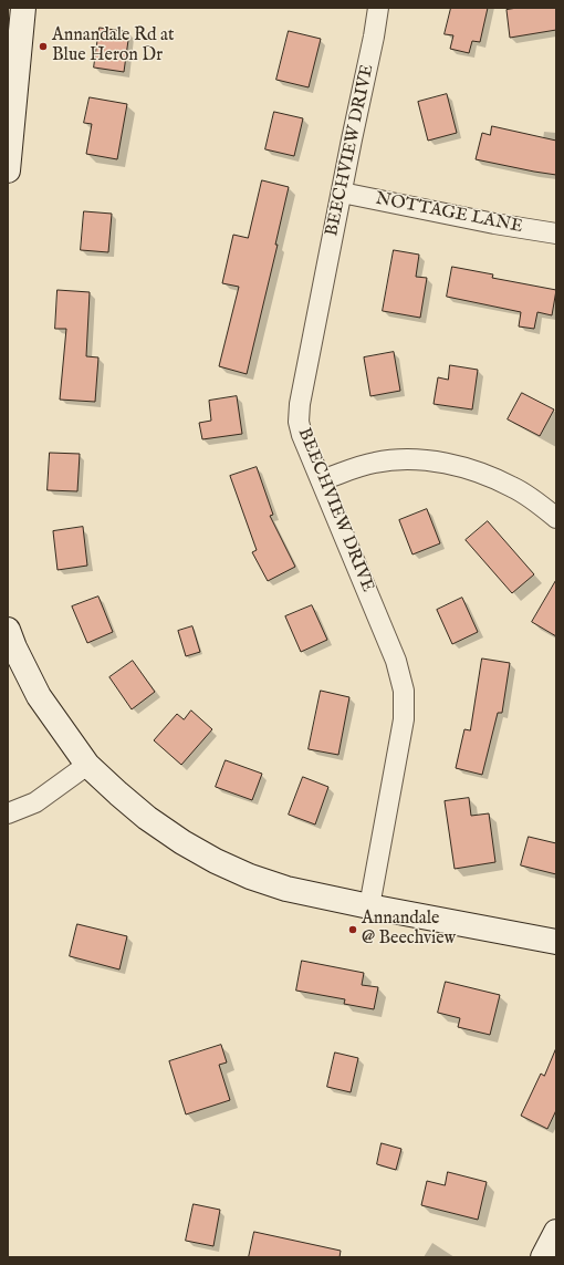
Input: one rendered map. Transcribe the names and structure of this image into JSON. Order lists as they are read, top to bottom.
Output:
{
  "streets": {
    "street": ["BEECHVIEW DRIVE", "NOTTAGE LANE"]
  },
  "crossings": [
    ["BEECHVIEW DRIVE", "NOTTAGE LANE"]
  ],
  "places": ["Annandale Rd at Blue Heron Dr", "Annandale @ Beechview"]
}
